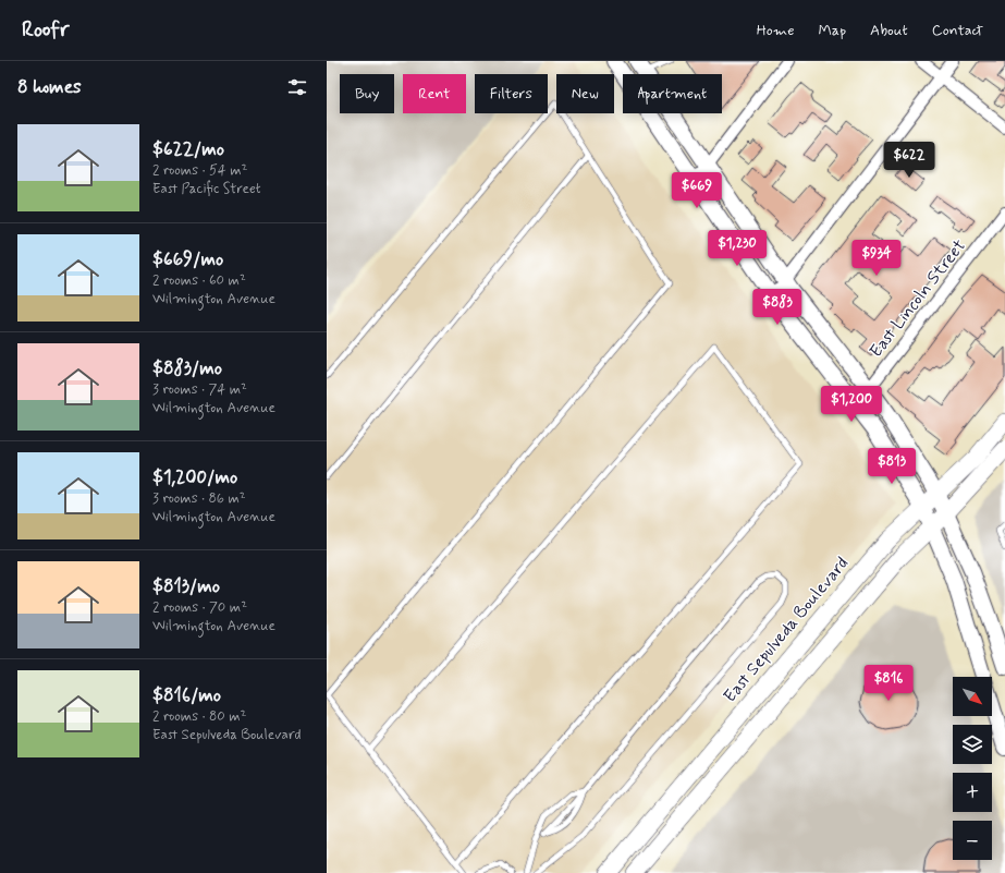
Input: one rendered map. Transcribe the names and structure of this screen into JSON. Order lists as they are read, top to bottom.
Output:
{
  "streets": {
    "main road": ["East Sepulveda Boulevard"],
    "street": ["East Lincoln Street"]
  },
  "north": "bottom right",
  "page": {
    "header": "Roofr",
    "nav": [
      "Home",
      "Map",
      "About",
      "Contact"
    ],
    "heading": "8 homes",
    "chip": [
      "Buy",
      "Rent",
      "Filters",
      "New",
      "Apartment"
    ],
    "list": [
      {
        "name": "$622/mo",
        "note": "2 rooms · 54 m² · East Pacific Street"
      },
      {
        "name": "$669/mo",
        "note": "2 rooms · 60 m² · Wilmington Avenue"
      },
      {
        "name": "$883/mo",
        "note": "3 rooms · 74 m² · Wilmington Avenue"
      },
      {
        "name": "$1,200/mo",
        "note": "3 rooms · 86 m² · Wilmington Avenue"
      },
      {
        "name": "$813/mo",
        "note": "2 rooms · 70 m² · Wilmington Avenue"
      },
      {
        "name": "$816/mo",
        "note": "2 rooms · 80 m² · East Sepulveda Boulevard"
      }
    ],
    "price": [
      "$622",
      "$669",
      "$1,230",
      "$934",
      "$883",
      "$1,200",
      "$813",
      "$816"
    ],
    "map_buttons": ["+", "−"]
  }
}
